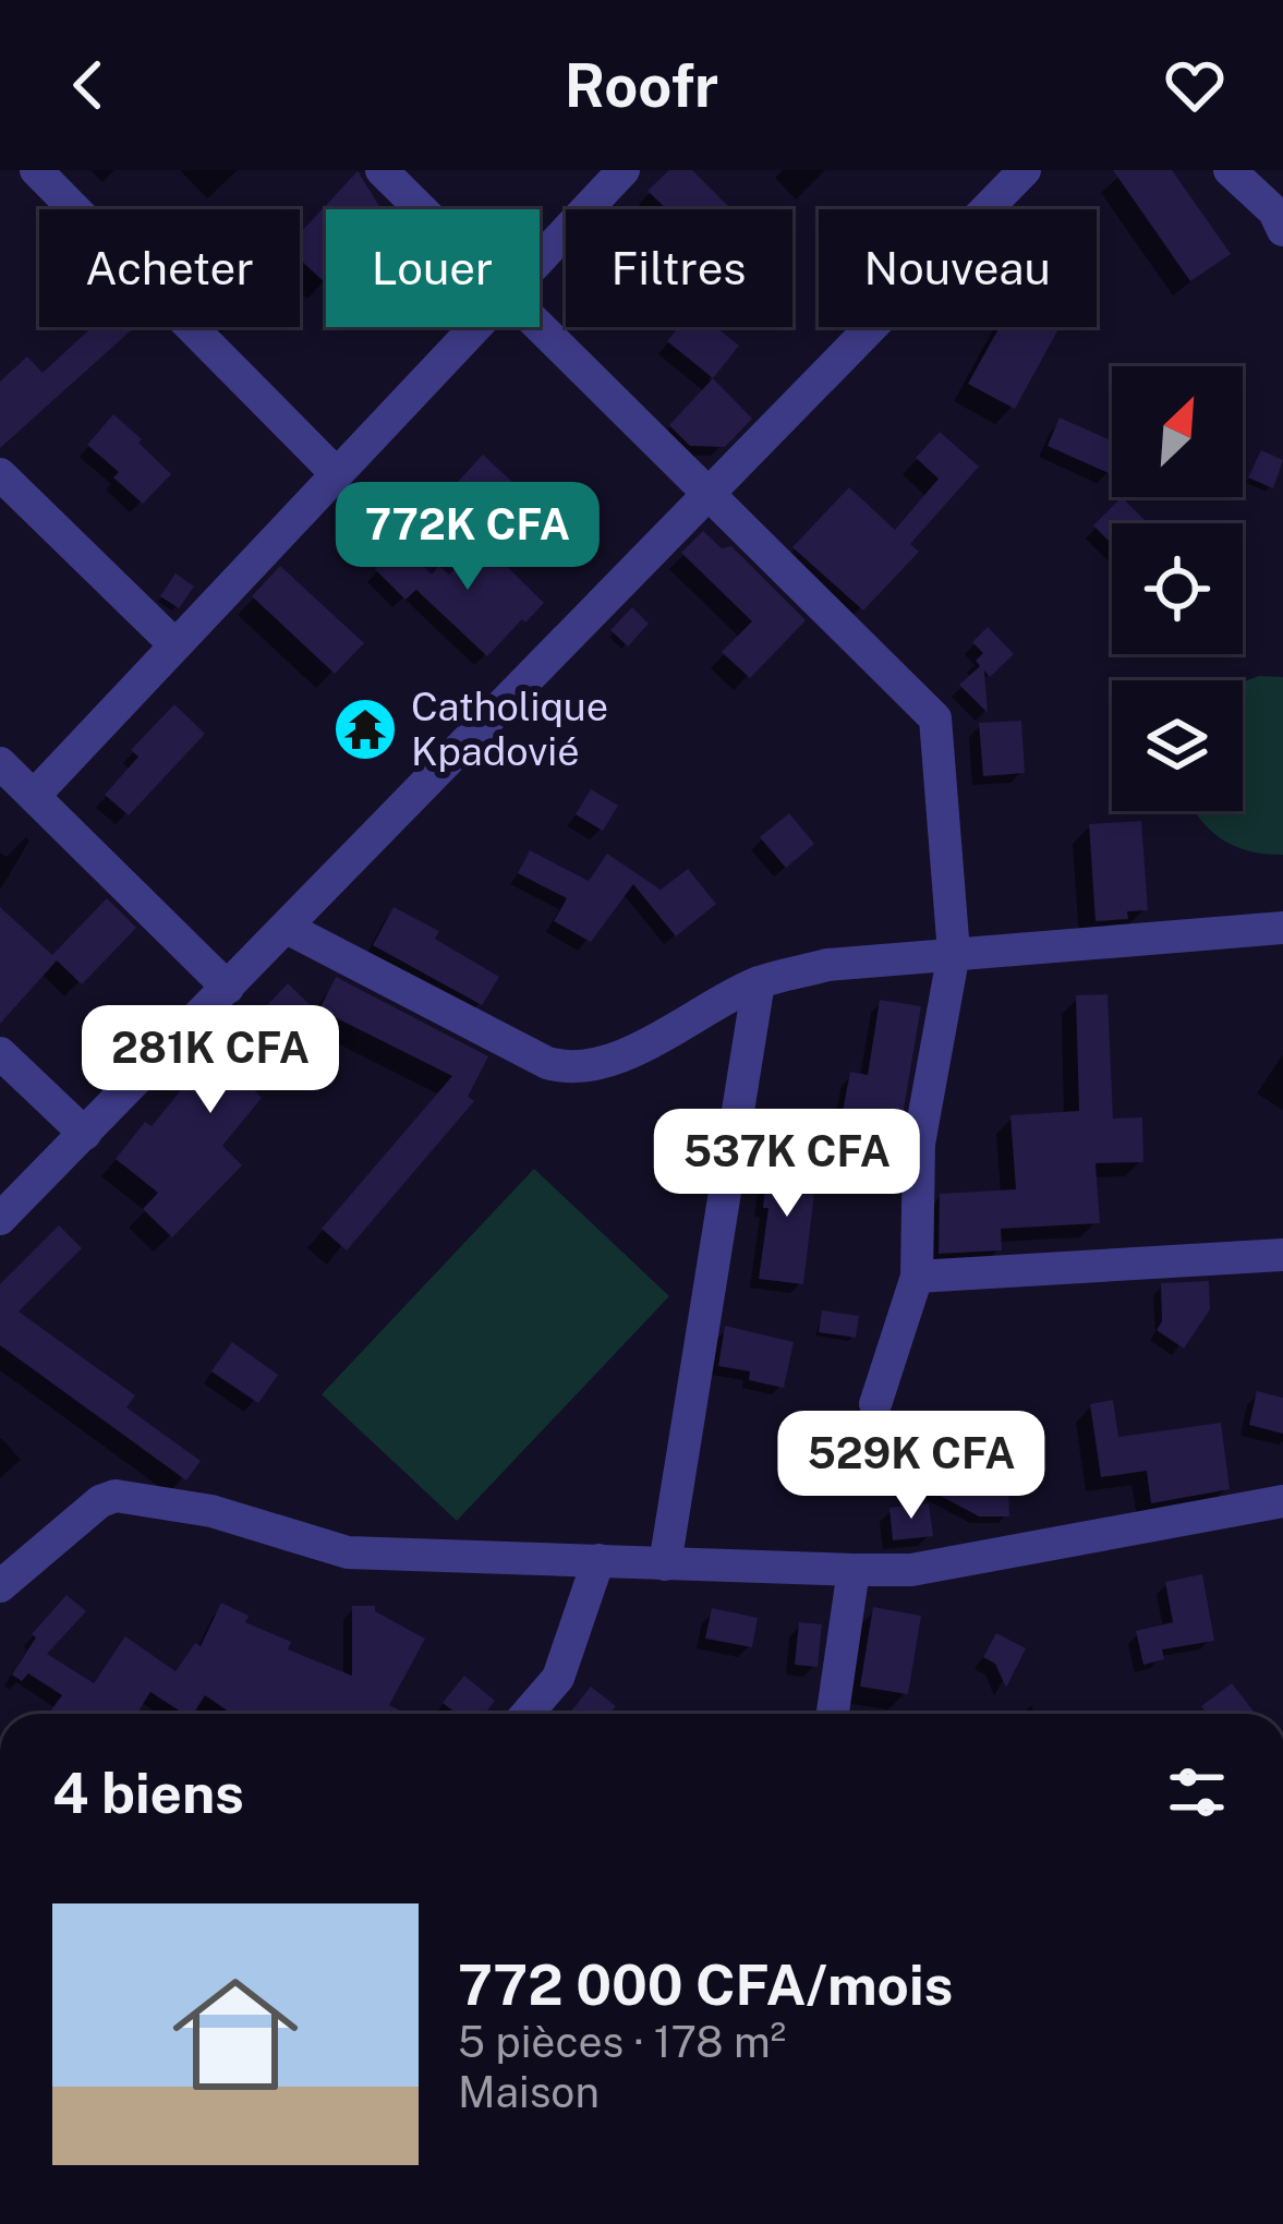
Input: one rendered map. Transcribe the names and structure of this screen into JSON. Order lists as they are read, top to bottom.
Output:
{
  "places": {
    "temple": ["Catholique Kpadovié"]
  },
  "north": "top right",
  "page": {
    "header": "Roofr",
    "chip": [
      "Acheter",
      "Louer",
      "Filtres",
      "Nouveau"
    ],
    "price": [
      "772K CFA",
      "281K CFA",
      "537K CFA",
      "529K CFA"
    ],
    "heading": "4 biens",
    "list": [
      {
        "name": "772 000 CFA/mois",
        "note": "5 pièces · 178 m² · Maison"
      }
    ]
  }
}
